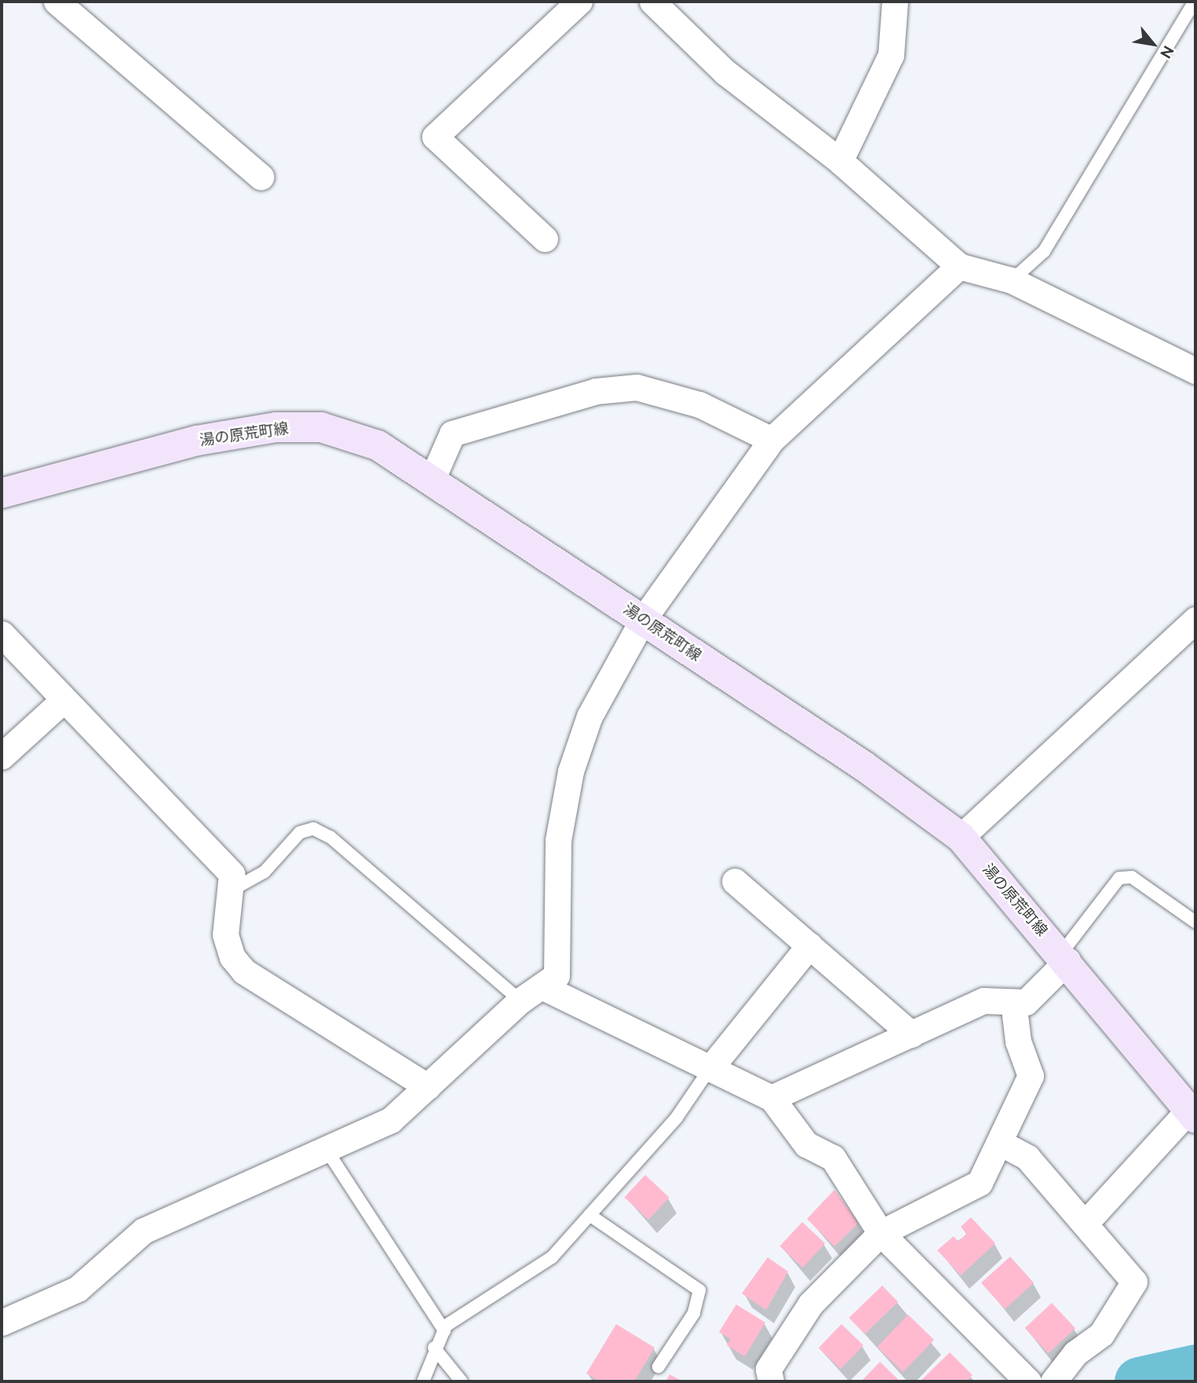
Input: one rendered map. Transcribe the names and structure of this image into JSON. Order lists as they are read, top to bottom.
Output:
{
  "streets": {
    "main road": ["湯の原荒町線"]
  },
  "north": "bottom right"
}
